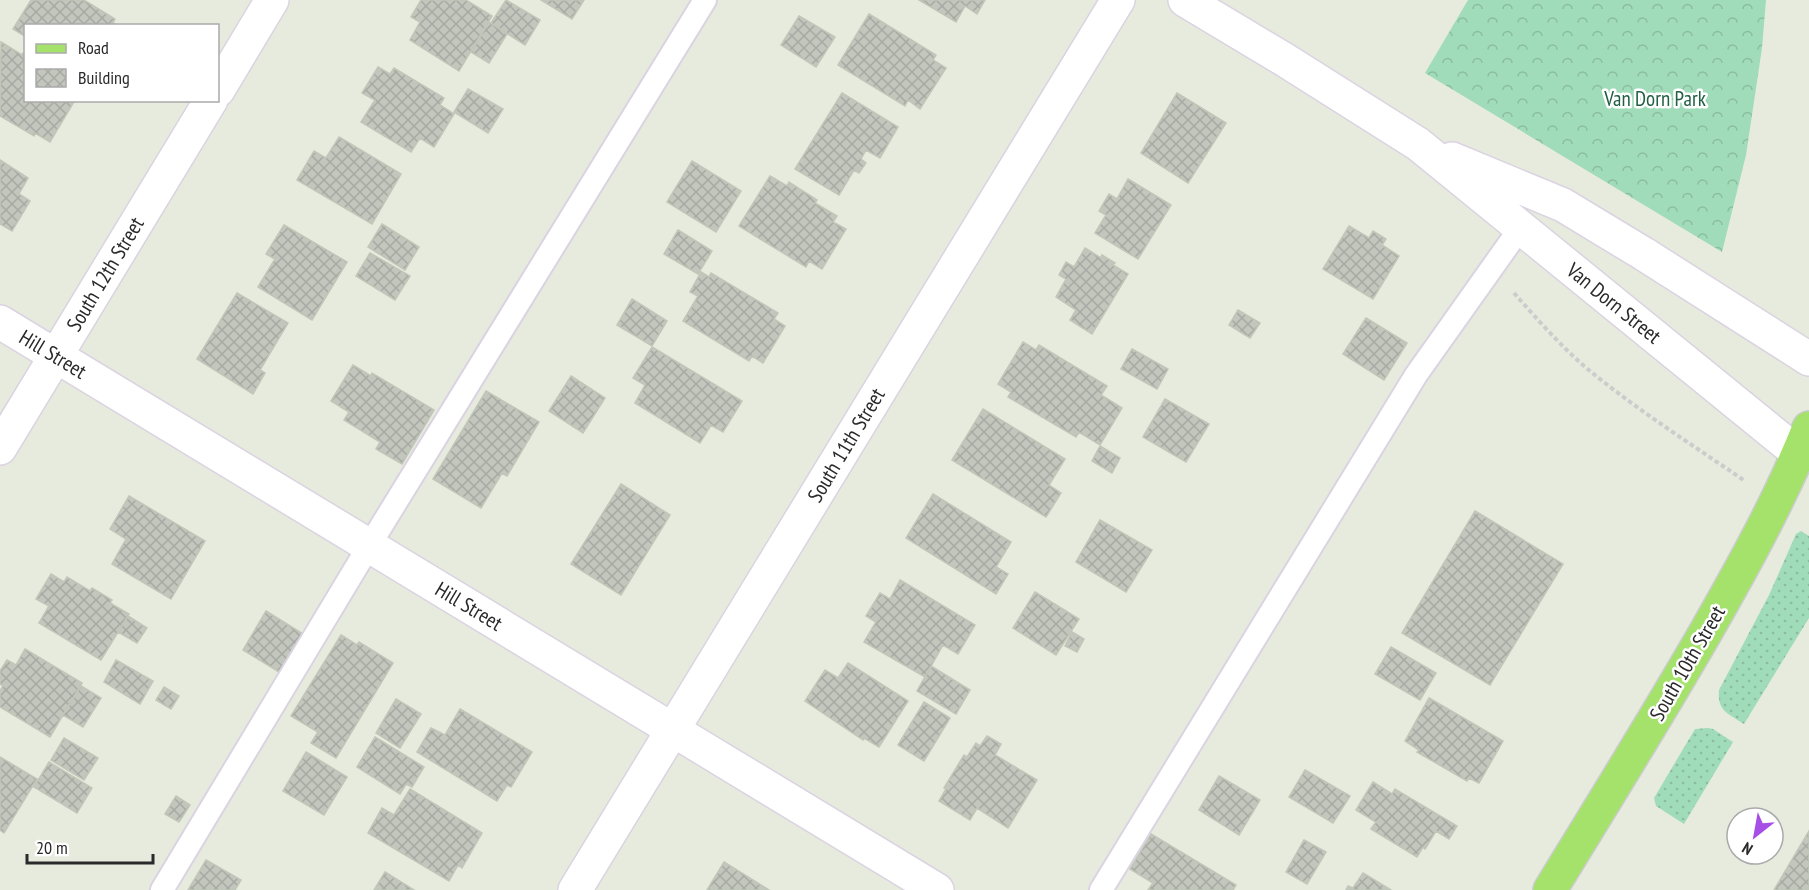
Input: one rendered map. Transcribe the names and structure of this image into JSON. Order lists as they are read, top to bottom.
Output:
{
  "streets": {
    "main road": ["South 10th Street"],
    "street": [
      "South 12th Street",
      "Van Dorn Street",
      "Hill Street",
      "South 11th Street"
    ]
  },
  "crossings": [
    ["South 12th Street", "Hill Street"],
    ["Van Dorn Street", "South 10th Street"],
    ["Hill Street", "South 11th Street"]
  ],
  "parks": ["Van Dorn Park"],
  "legend": ["Road", "Building"],
  "scale_bar": "20 m",
  "north": "bottom left"
}
